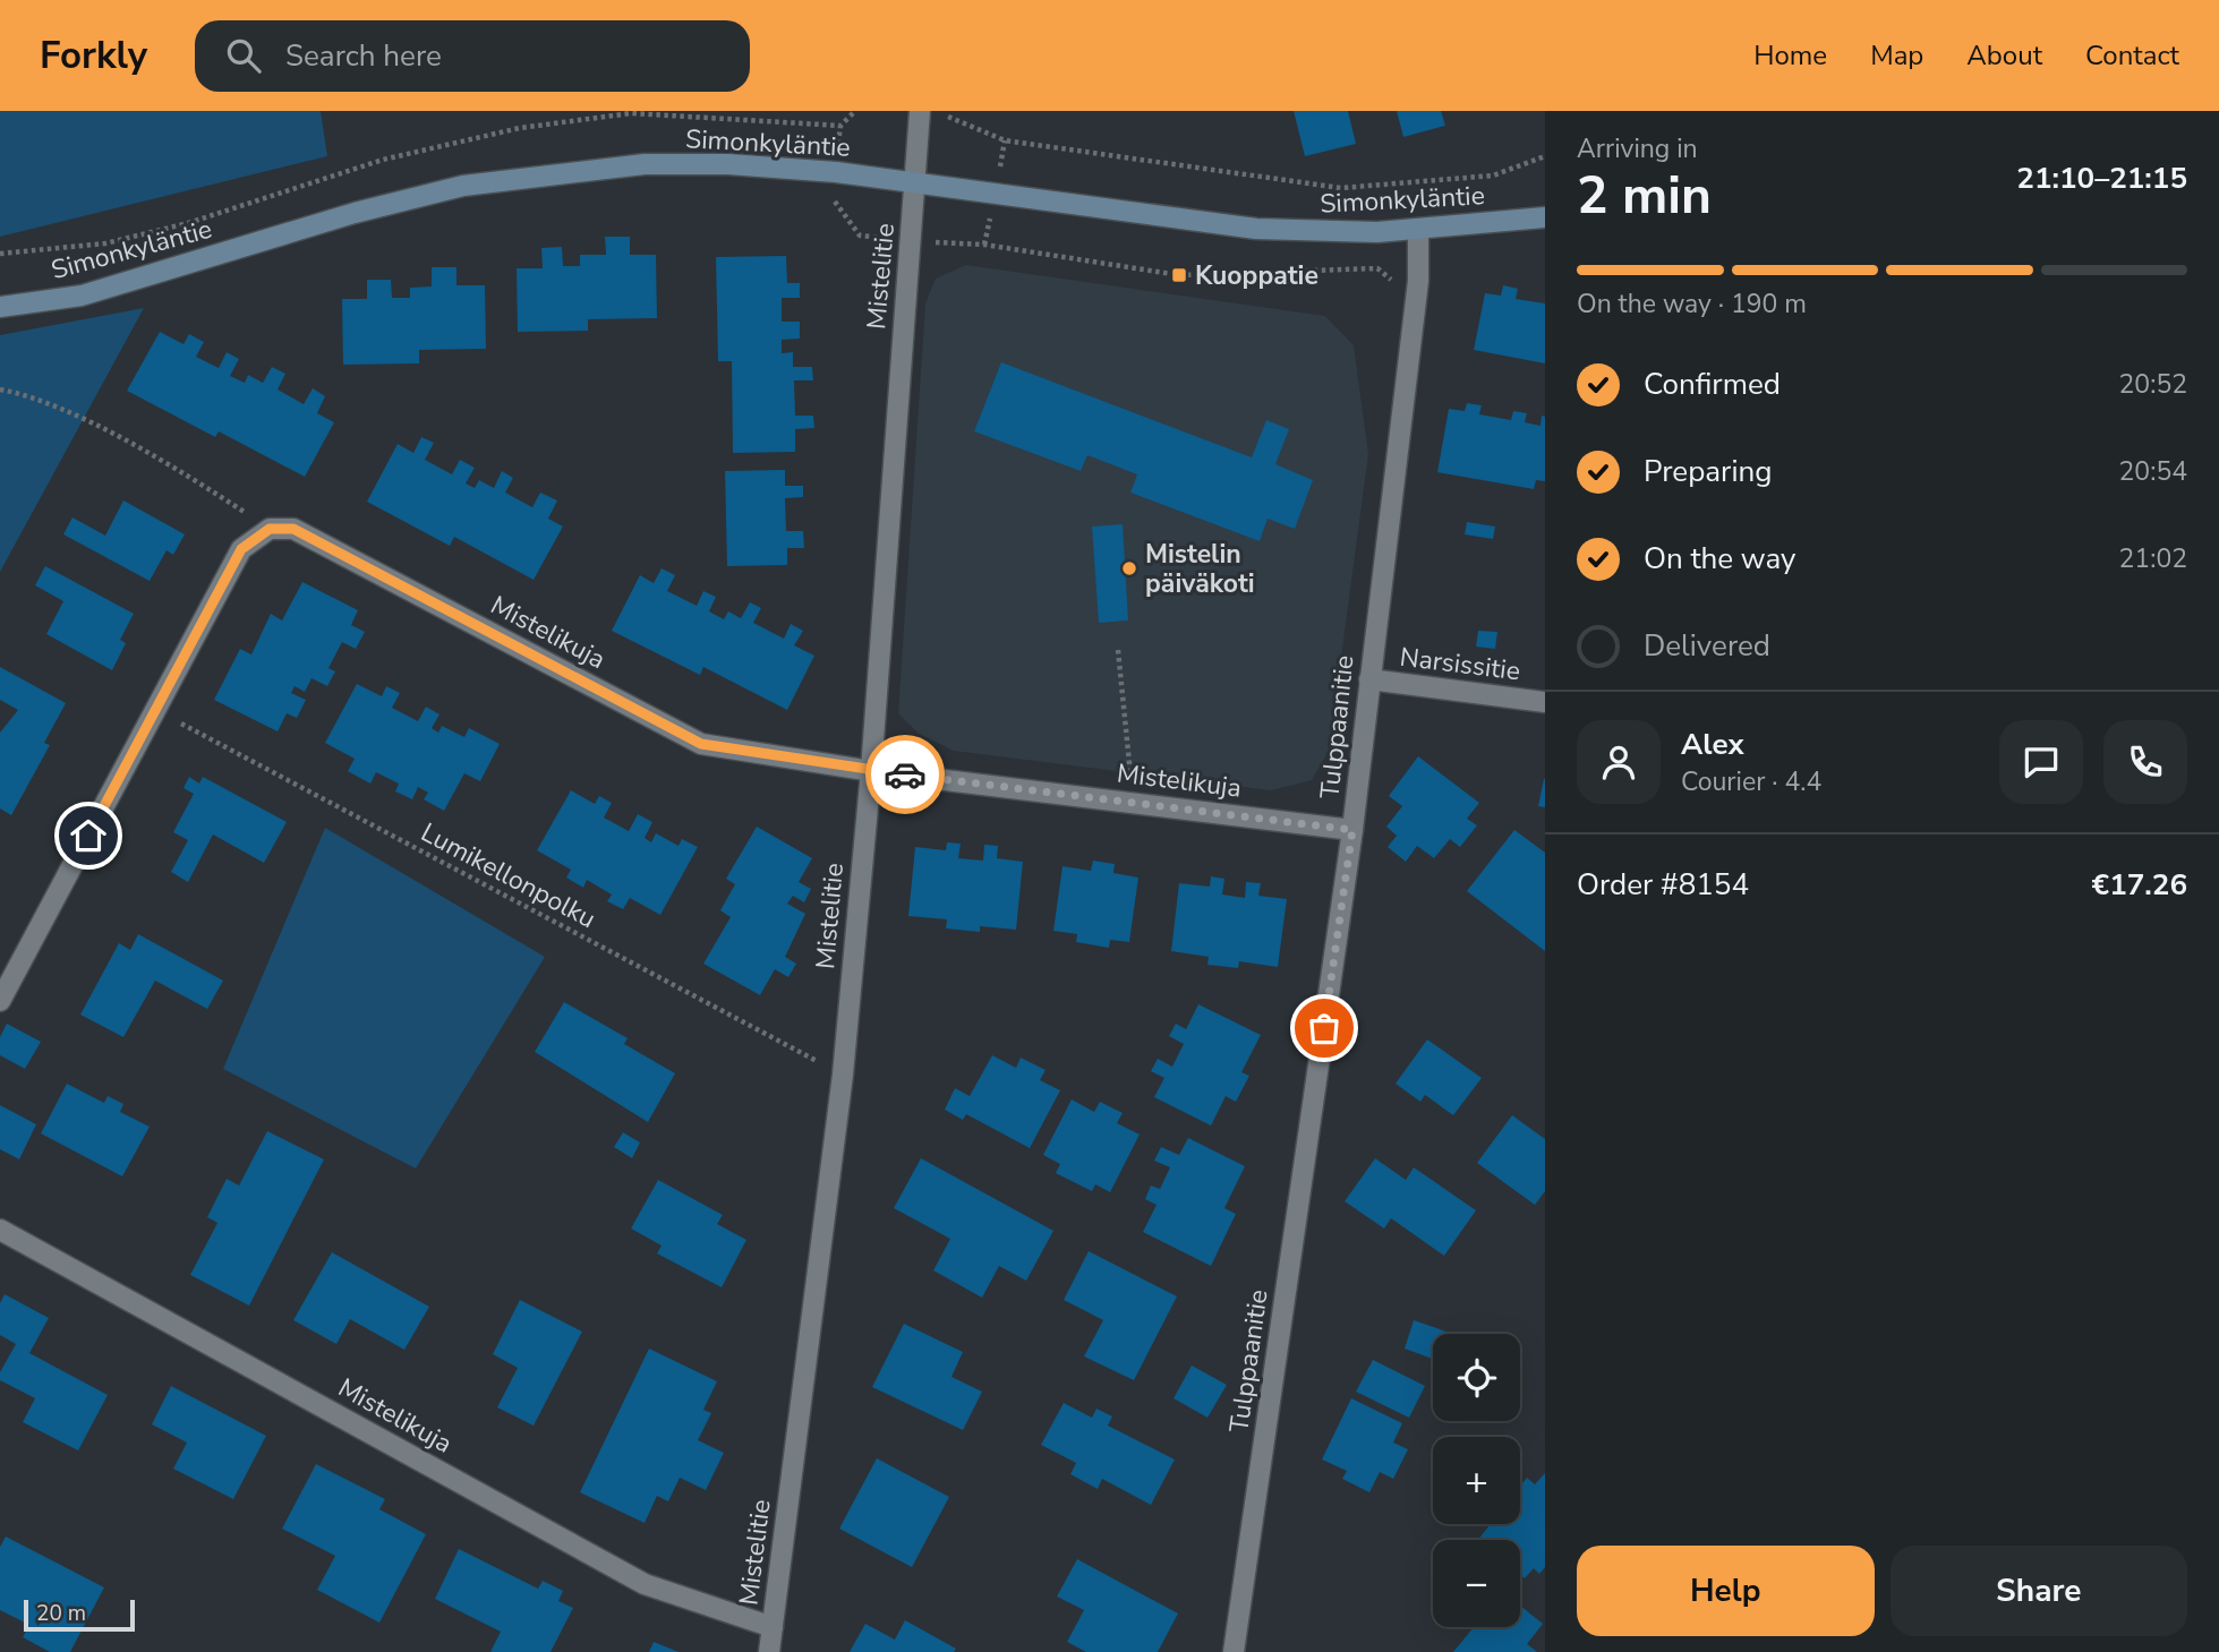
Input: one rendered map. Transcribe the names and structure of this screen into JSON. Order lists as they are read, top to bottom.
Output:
{
  "streets": {
    "main road": ["Simonkyläntie"],
    "street": [
      "Mistelitie",
      "Mistelikuja",
      "Narsissitie",
      "Tulppaanitie"
    ],
    "path": ["Lumikellonpolku"]
  },
  "crossings": [
    ["Simonkyläntie", "Mistelitie"],
    ["Simonkyläntie", "Tulppaanitie"],
    ["Mistelitie", "Mistelikuja"],
    ["Mistelitie", "Lumikellonpolku"],
    ["Mistelikuja", "Tulppaanitie"],
    ["Narsissitie", "Tulppaanitie"]
  ],
  "places": {
    "transit": ["Kuoppatie"],
    "other": ["Mistelin päiväkoti"]
  },
  "scale_bar": "20 m",
  "page": {
    "header": "Forkly",
    "search": "Search here",
    "nav": [
      "Home",
      "Map",
      "About",
      "Contact"
    ],
    "heading": ["2 min", "Arriving in", "21:10–21:15"],
    "panel": [
      "Alex",
      "Courier · 4.4",
      "Order #8154",
      "€17.26"
    ],
    "bar": "On the way · 190 m",
    "list": [
      ["Confirmed", "20:52"],
      ["Preparing", "20:54"],
      ["On the way", "21:02"],
      "Delivered"
    ],
    "map_buttons": ["+", "−"],
    "buttons": ["Help", "Share"],
    "scale": "20 m"
  }
}
